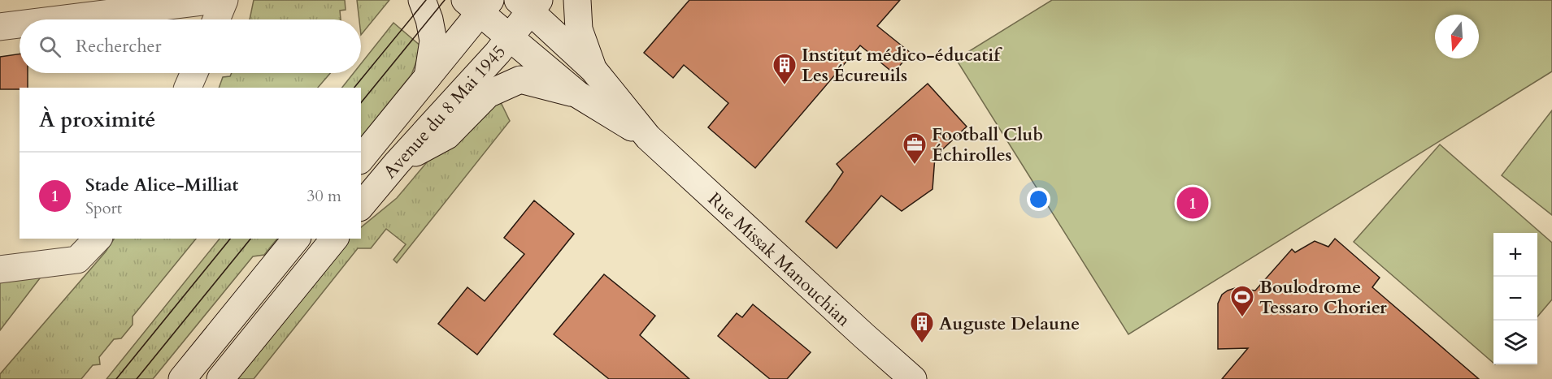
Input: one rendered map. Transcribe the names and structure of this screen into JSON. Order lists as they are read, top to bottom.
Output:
{
  "streets": {
    "street": ["Avenue du 8 Mai 1945", "Rue Missak Manouchian"]
  },
  "crossings": [
    ["Avenue du 8 Mai 1945", "Rue Missak Manouchian"]
  ],
  "places": {
    "building": ["Institut médico-éducatif Les Écureuils", "Auguste Delaune"],
    "office": ["Football Club Échirolles"],
    "sports": ["Boulodrome Tessaro Chorier"]
  },
  "north": "bottom",
  "page": {
    "search": "Rechercher",
    "heading": "À proximité",
    "list": [
      {
        "mark": "1",
        "name": "Stade Alice-Milliat",
        "note": "Sport",
        "value": "30 m"
      }
    ],
    "pins": "1",
    "map_buttons": ["+", "−"]
  }
}
